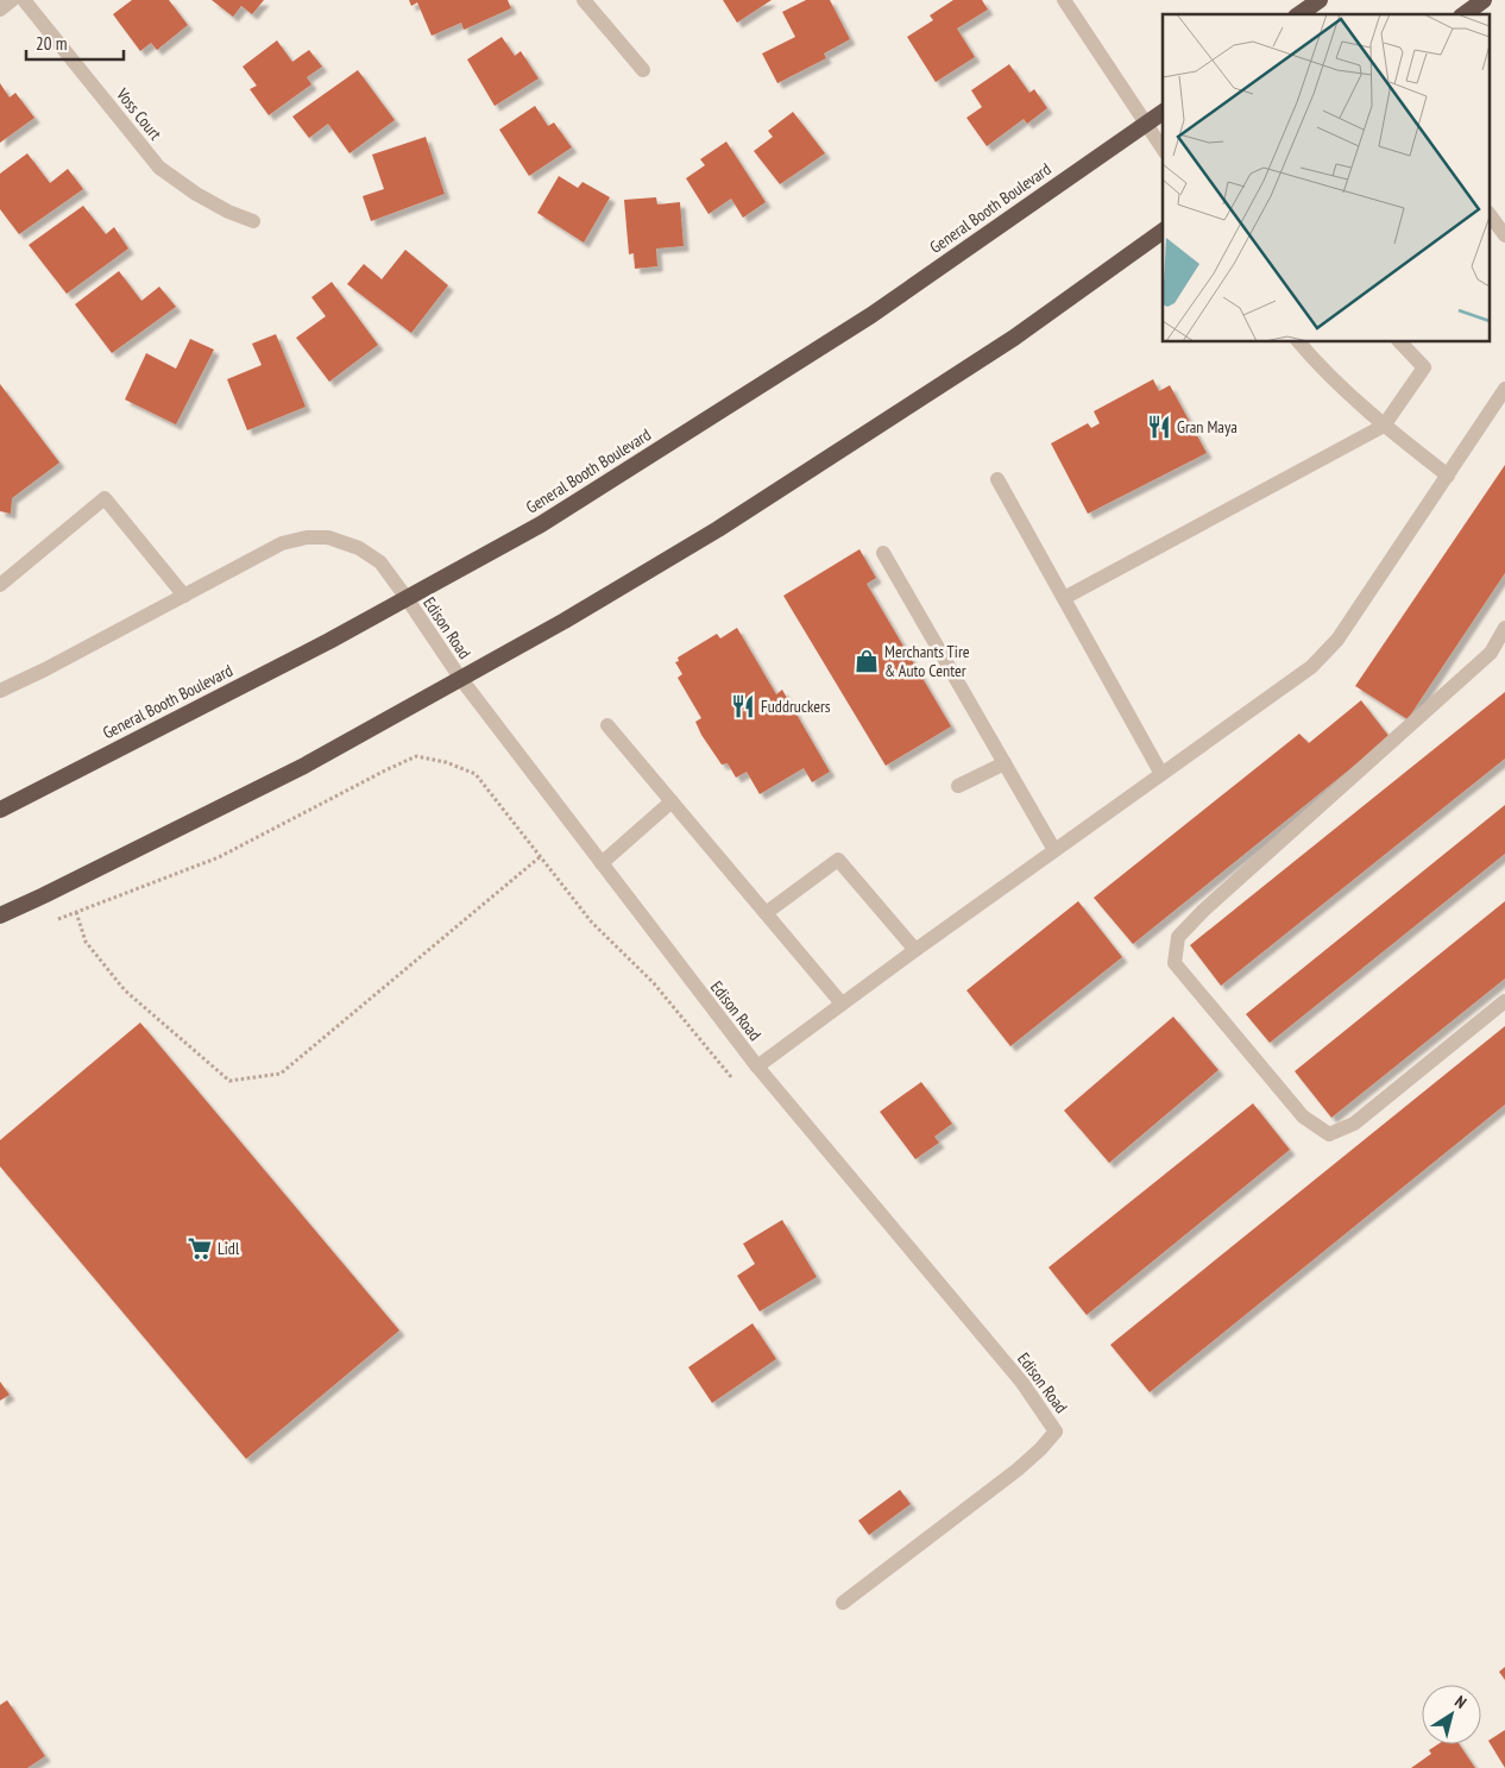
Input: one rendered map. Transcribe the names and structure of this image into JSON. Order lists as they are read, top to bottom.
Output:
{
  "streets": {
    "highway": ["General Booth Boulevard"],
    "street": ["Voss Court", "Edison Road"]
  },
  "crossings": [
    ["General Booth Boulevard", "Edison Road"]
  ],
  "places": {
    "restaurant": ["Gran Maya", "Fuddruckers"],
    "shop": ["Merchants Tire & Auto Center"],
    "supermarket": ["Lidl"]
  },
  "scale_bar": "20 m",
  "north": "top right"
}
